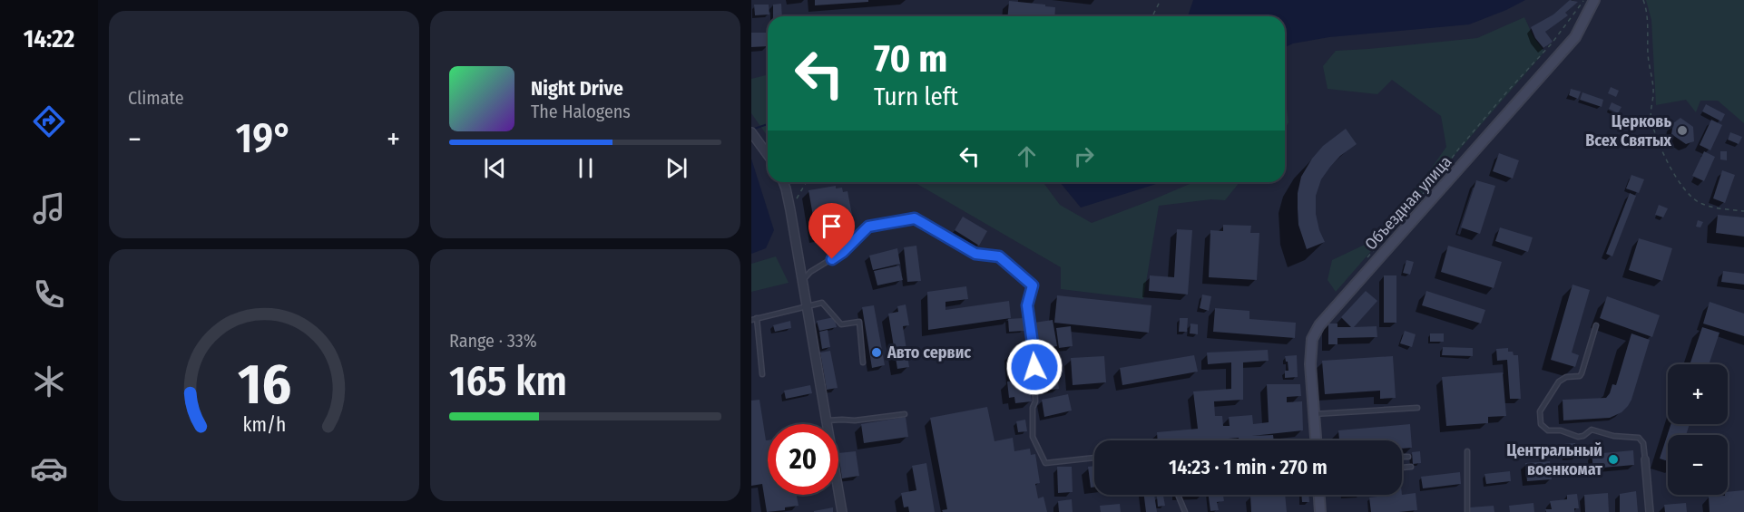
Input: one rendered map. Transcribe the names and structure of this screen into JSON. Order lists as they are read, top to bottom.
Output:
{
  "streets": {
    "main road": ["Объездная улица"]
  },
  "places": ["Церковь Всех Святых", "Авто сервис", "Центральный военкомат"],
  "page": {
    "tabs": "14:22",
    "tile": [
      "Climate",
      ["Range · 33%", "165 km"]
    ],
    "turn": ["70 m", "Turn left"],
    "song": ["Night Drive", "The Halogens"],
    "heat": ["−", "19°", "+"],
    "map_buttons": ["+", "−"],
    "limit": "20",
    "trip": "14:23 · 1 min · 270 m",
    "gauge": ["16", "km/h"]
  }
}
